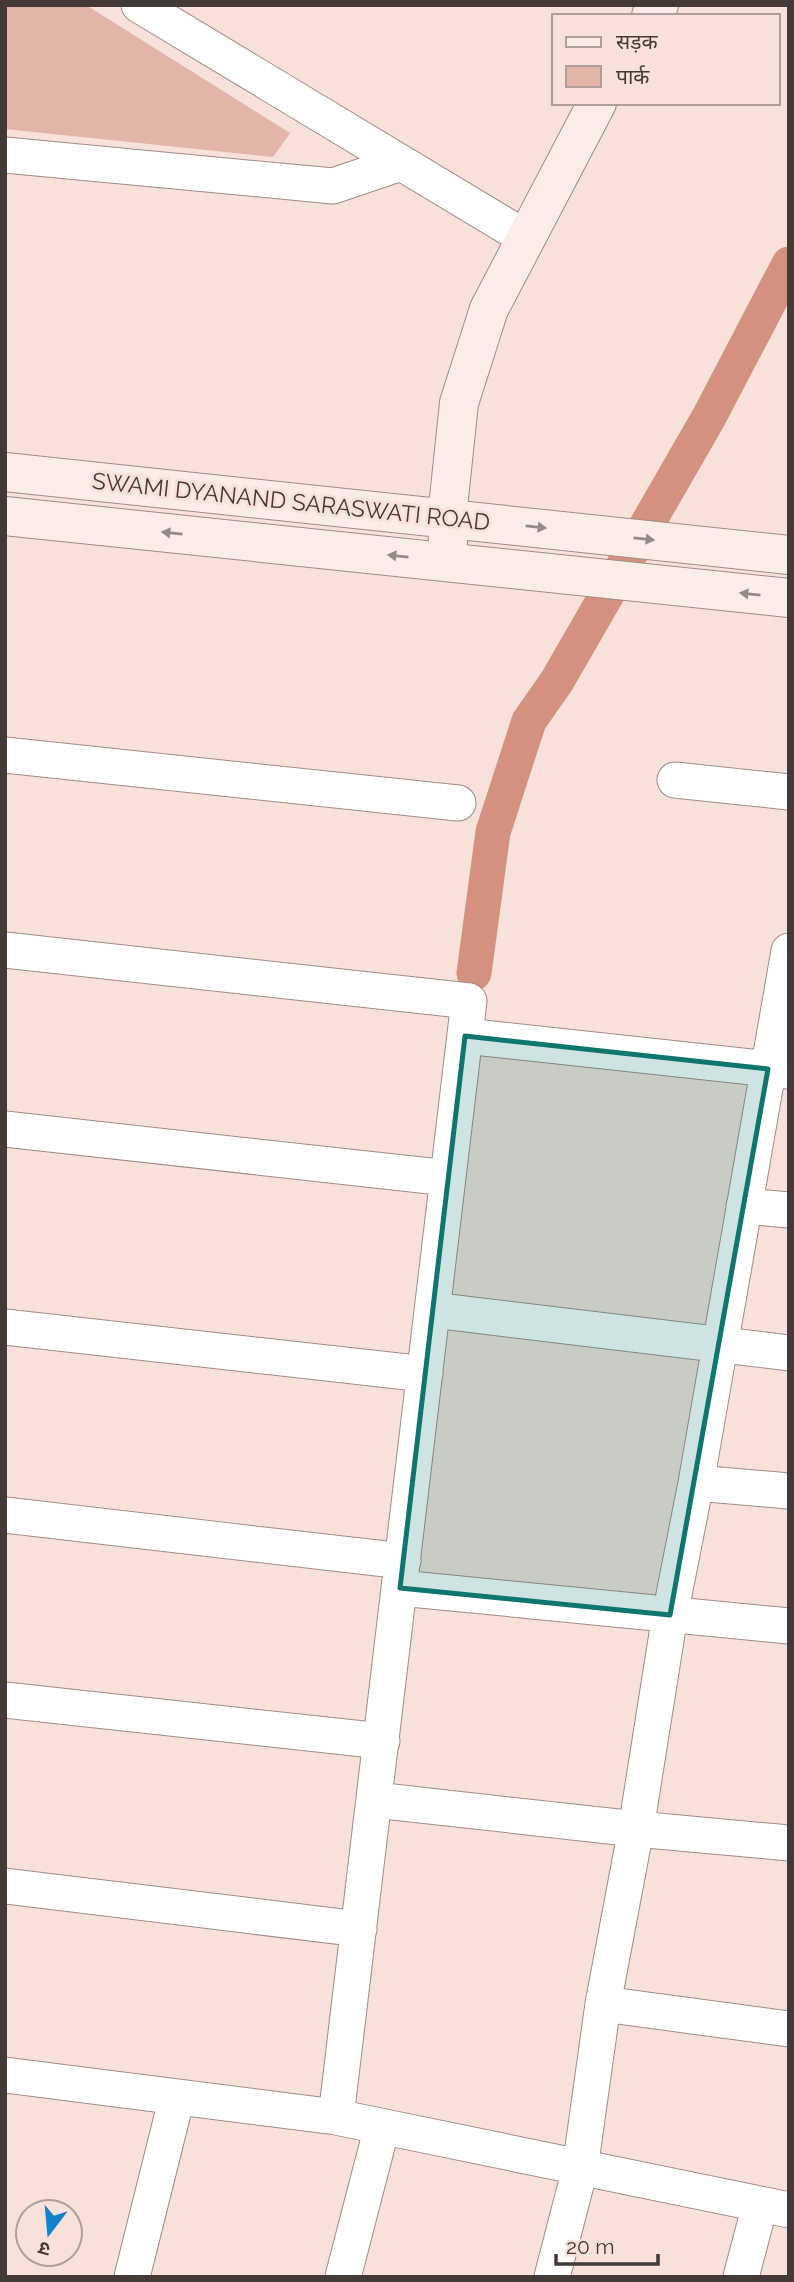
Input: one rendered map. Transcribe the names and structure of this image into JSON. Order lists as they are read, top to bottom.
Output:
{
  "streets": {
    "street": ["SWAMI DYANAND SARASWATI ROAD"]
  },
  "legend": ["सड़क", "पार्क"],
  "scale_bar": "20 m",
  "north": "bottom"
}
